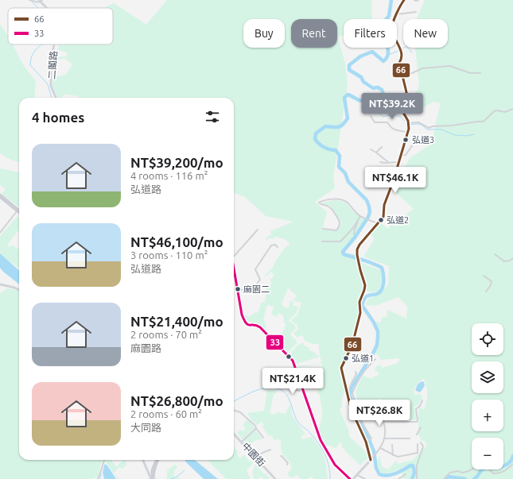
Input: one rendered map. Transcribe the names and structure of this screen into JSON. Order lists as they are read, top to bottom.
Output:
{
  "streets": {
    "street": ["二鬮路", "中園街"]
  },
  "places": [
    "弘道3",
    "弘道2",
    "麻園二",
    "弘道1"
  ],
  "lines": ["transit line 66", "transit line 33"],
  "legend": ["66", "33"],
  "page": {
    "chip": [
      "Buy",
      "Rent",
      "Filters",
      "New"
    ],
    "price": [
      "NT$39.2K",
      "NT$46.1K",
      "NT$21.4K",
      "NT$26.8K"
    ],
    "heading": "4 homes",
    "list": [
      {
        "name": "NT$39,200/mo",
        "note": "4 rooms · 116 m² · 弘道路"
      },
      {
        "name": "NT$46,100/mo",
        "note": "3 rooms · 110 m² · 弘道路"
      },
      {
        "name": "NT$21,400/mo",
        "note": "2 rooms · 70 m² · 麻園路"
      },
      {
        "name": "NT$26,800/mo",
        "note": "2 rooms · 60 m² · 大同路"
      }
    ],
    "map_buttons": ["+", "−"]
  }
}
